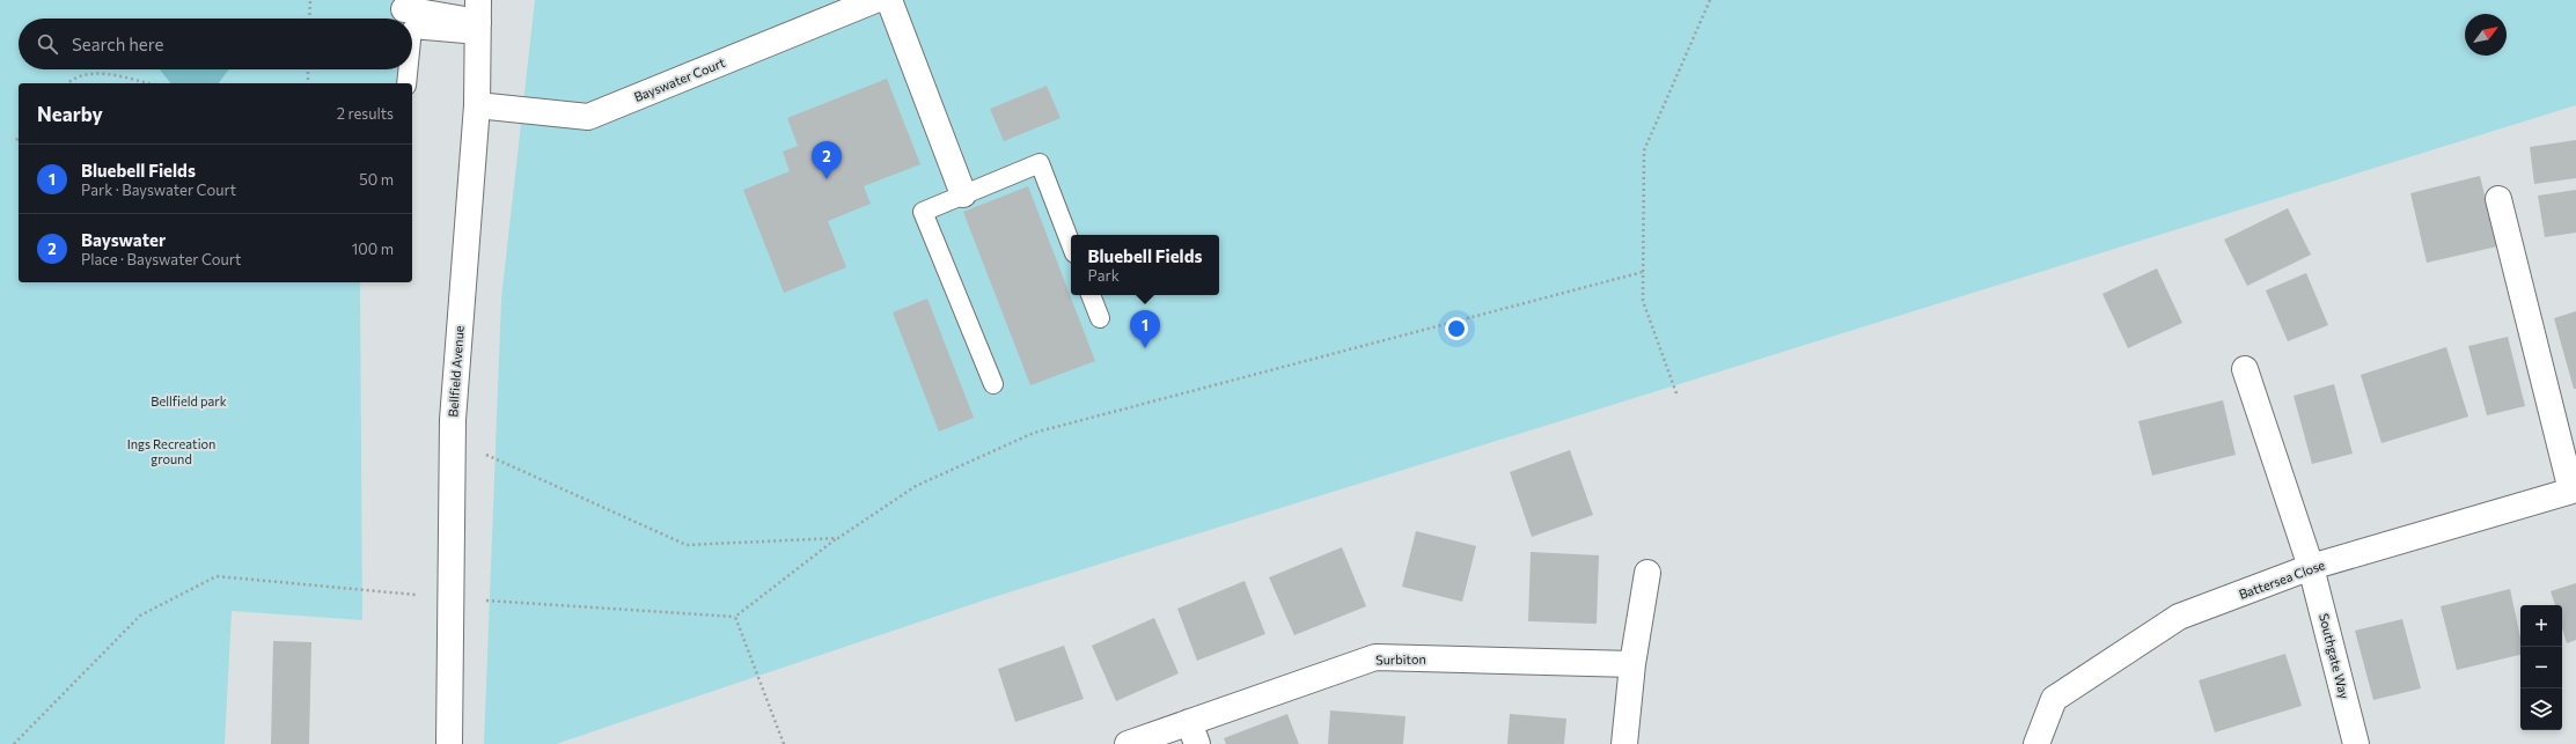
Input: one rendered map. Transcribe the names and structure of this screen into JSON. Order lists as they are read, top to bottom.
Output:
{
  "streets": {
    "street": [
      "Bayswater Court",
      "Bellfield Avenue",
      "Battersea Close",
      "Southgate Way",
      "Surbiton"
    ]
  },
  "crossings": [
    ["Bayswater Court", "Bellfield Avenue"],
    ["Battersea Close", "Southgate Way"]
  ],
  "parks": ["Bellfield park", "Ings Recreation ground"],
  "north": "top right",
  "page": {
    "search": "Search here",
    "heading": ["Nearby", "2 results"],
    "pins": ["2", "1"],
    "list": [
      {
        "mark": "1",
        "name": "Bluebell Fields",
        "note": "Park · Bayswater Court",
        "value": "50 m"
      },
      {
        "mark": "2",
        "name": "Bayswater",
        "note": "Place · Bayswater Court",
        "value": "100 m"
      }
    ],
    "popup": ["Bluebell Fields", "Park"],
    "map_buttons": ["+", "−"]
  }
}
